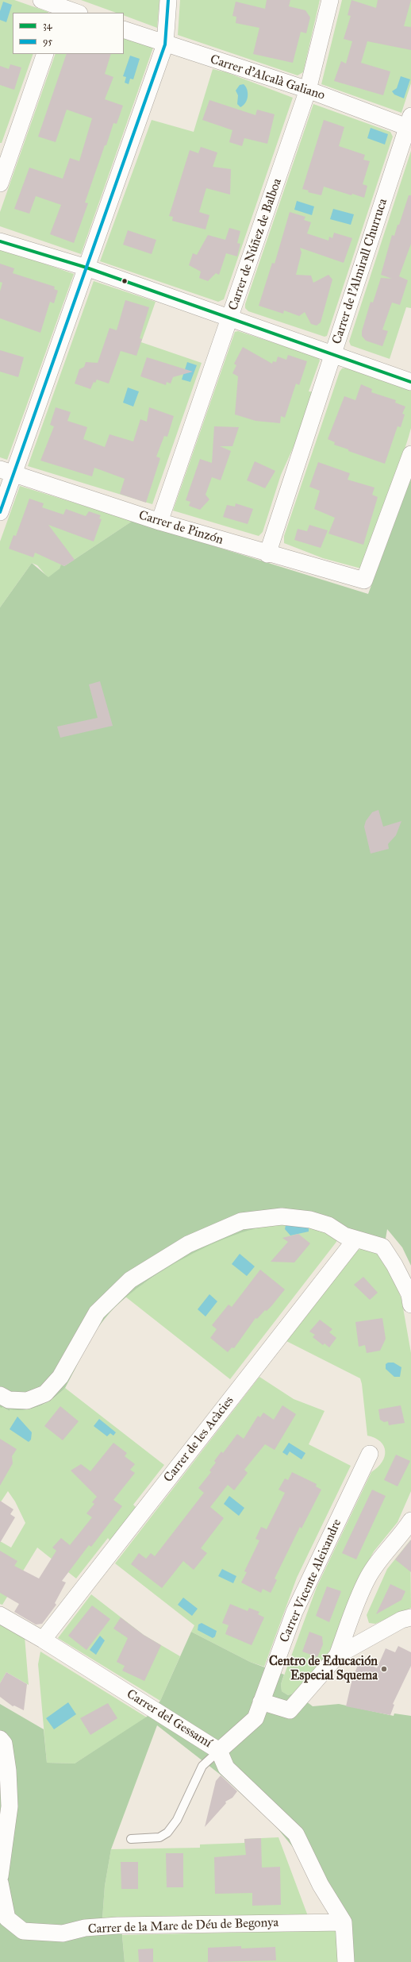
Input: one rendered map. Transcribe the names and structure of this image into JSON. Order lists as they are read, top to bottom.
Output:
{
  "streets": {
    "street": [
      "Carrer d'Alcalà Galiano",
      "Carrer de Núñez de Balboa",
      "Carrer de l'Almirall Churruca",
      "Carrer de Pinzón",
      "Carrer de les Acàcies",
      "Carrer Vicente Aleixandre",
      "Carrer del Gessamí",
      "Carrer de la Mare de Déu de Begonya"
    ]
  },
  "crossings": [
    ["Carrer d'Alcalà Galiano", "Carrer de Núñez de Balboa"],
    ["Carrer d'Alcalà Galiano", "Carrer de l'Almirall Churruca"],
    ["Carrer de Núñez de Balboa", "Carrer de Pinzón"],
    ["Carrer de l'Almirall Churruca", "Carrer de Pinzón"],
    ["Carrer de les Acàcies", "Carrer del Gessamí"],
    ["Carrer Vicente Aleixandre", "Carrer del Gessamí"],
    ["Carrer del Gessamí", "Carrer de la Mare de Déu de Begonya"]
  ],
  "places": ["Centro de Educación Especial Squema"],
  "lines": ["transit line 95", "transit line 34"],
  "legend": ["34", "95"]
}
